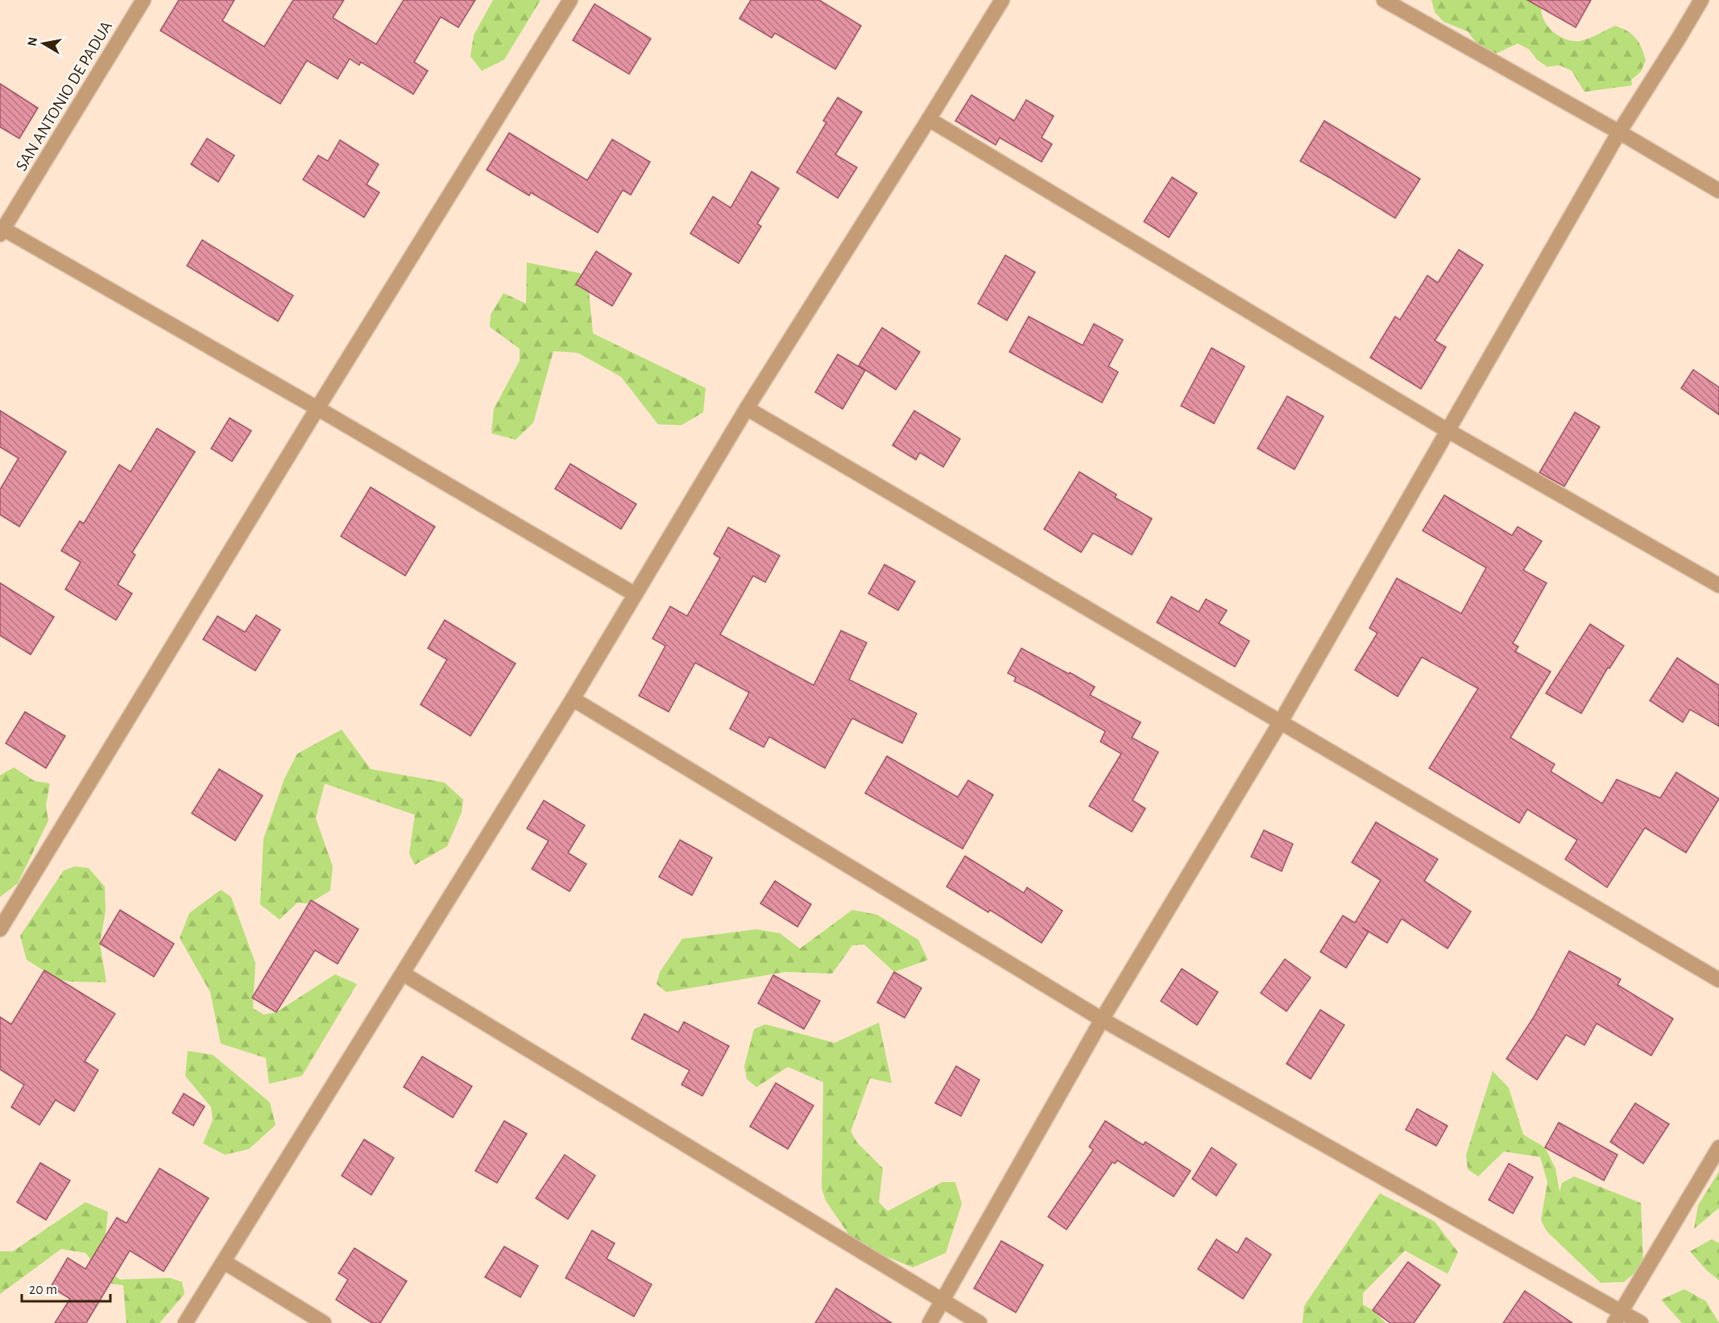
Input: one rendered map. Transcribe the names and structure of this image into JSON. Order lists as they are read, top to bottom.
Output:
{
  "streets": {
    "street": ["SAN ANTONIO DE PADUA"]
  },
  "scale_bar": "20 m",
  "north": "left"
}
